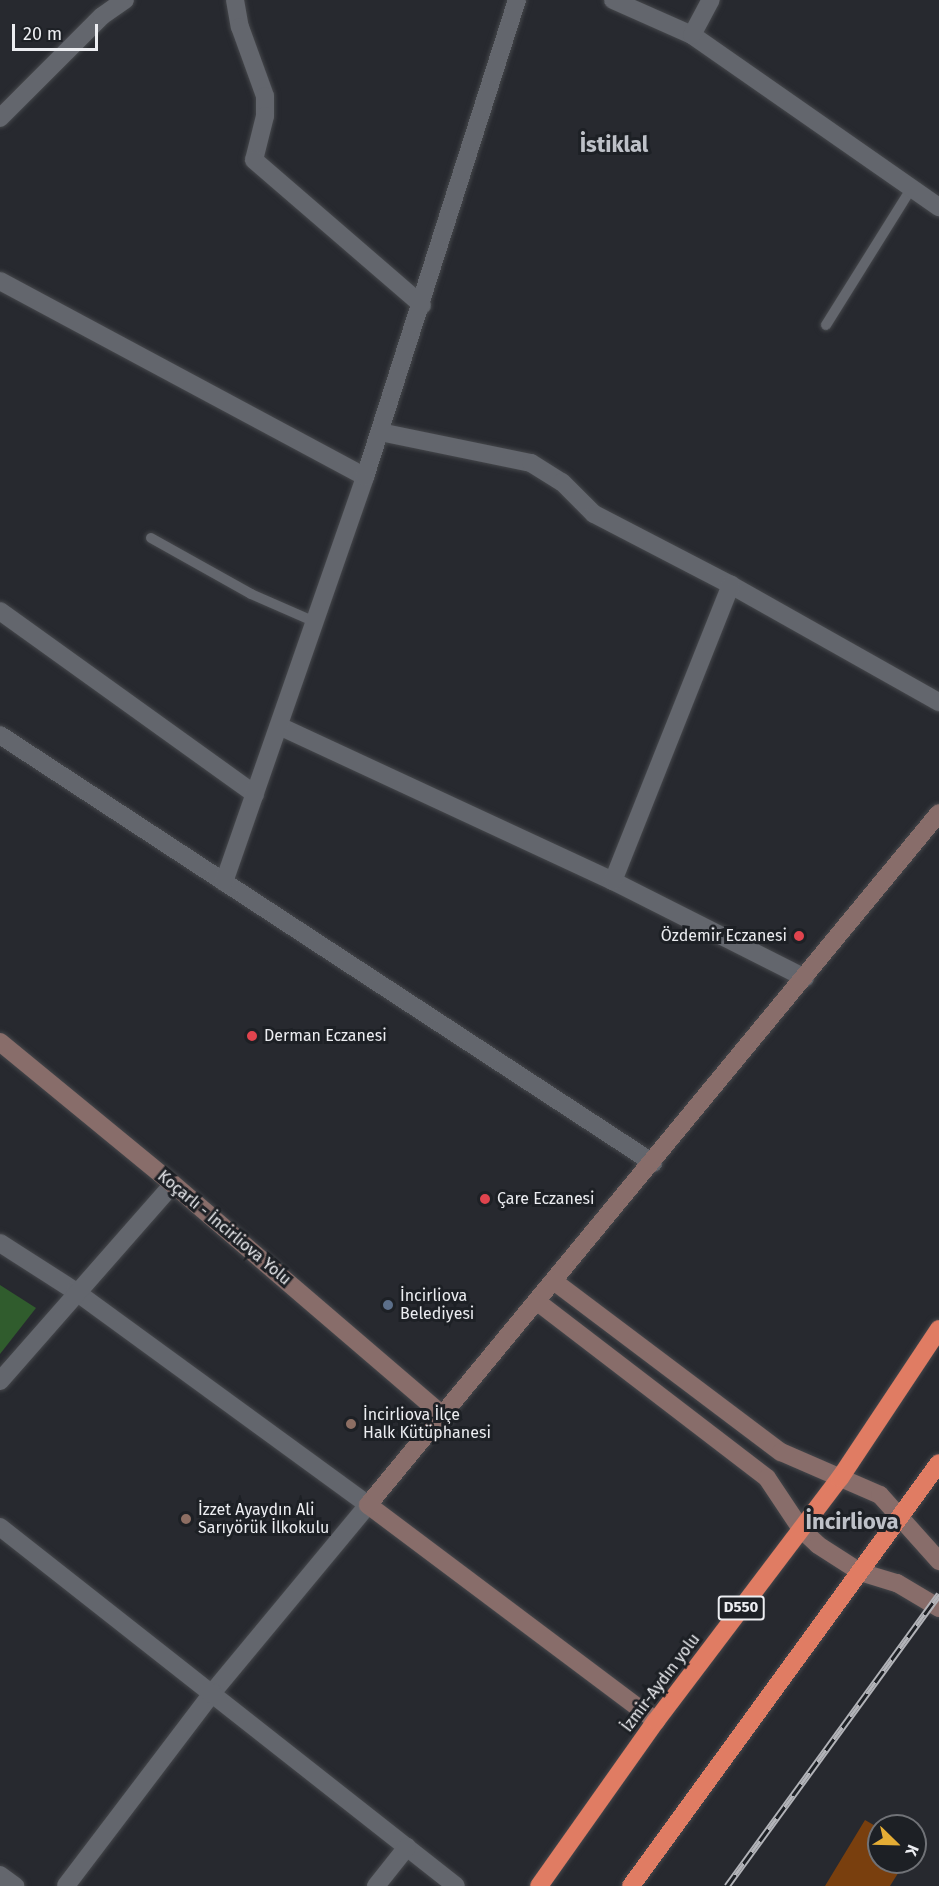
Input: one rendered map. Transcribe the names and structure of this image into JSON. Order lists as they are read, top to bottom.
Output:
{
  "streets": {
    "highway": ["D550", "İzmir-Aydın yolu"],
    "main road": ["Koçarlı - İncirliova Yolu"]
  },
  "districts": ["İstiklal", "İncirliova"],
  "places": [
    "Özdemir Eczanesi",
    "Derman Eczanesi",
    "Çare Eczanesi",
    "İncirliova Belediyesi",
    "İncirliova İlçe Halk Kütüphanesi",
    "İzzet Ayaydın Ali Sarıyörük İlkokulu"
  ],
  "scale_bar": "20 m",
  "north": "bottom right"
}
